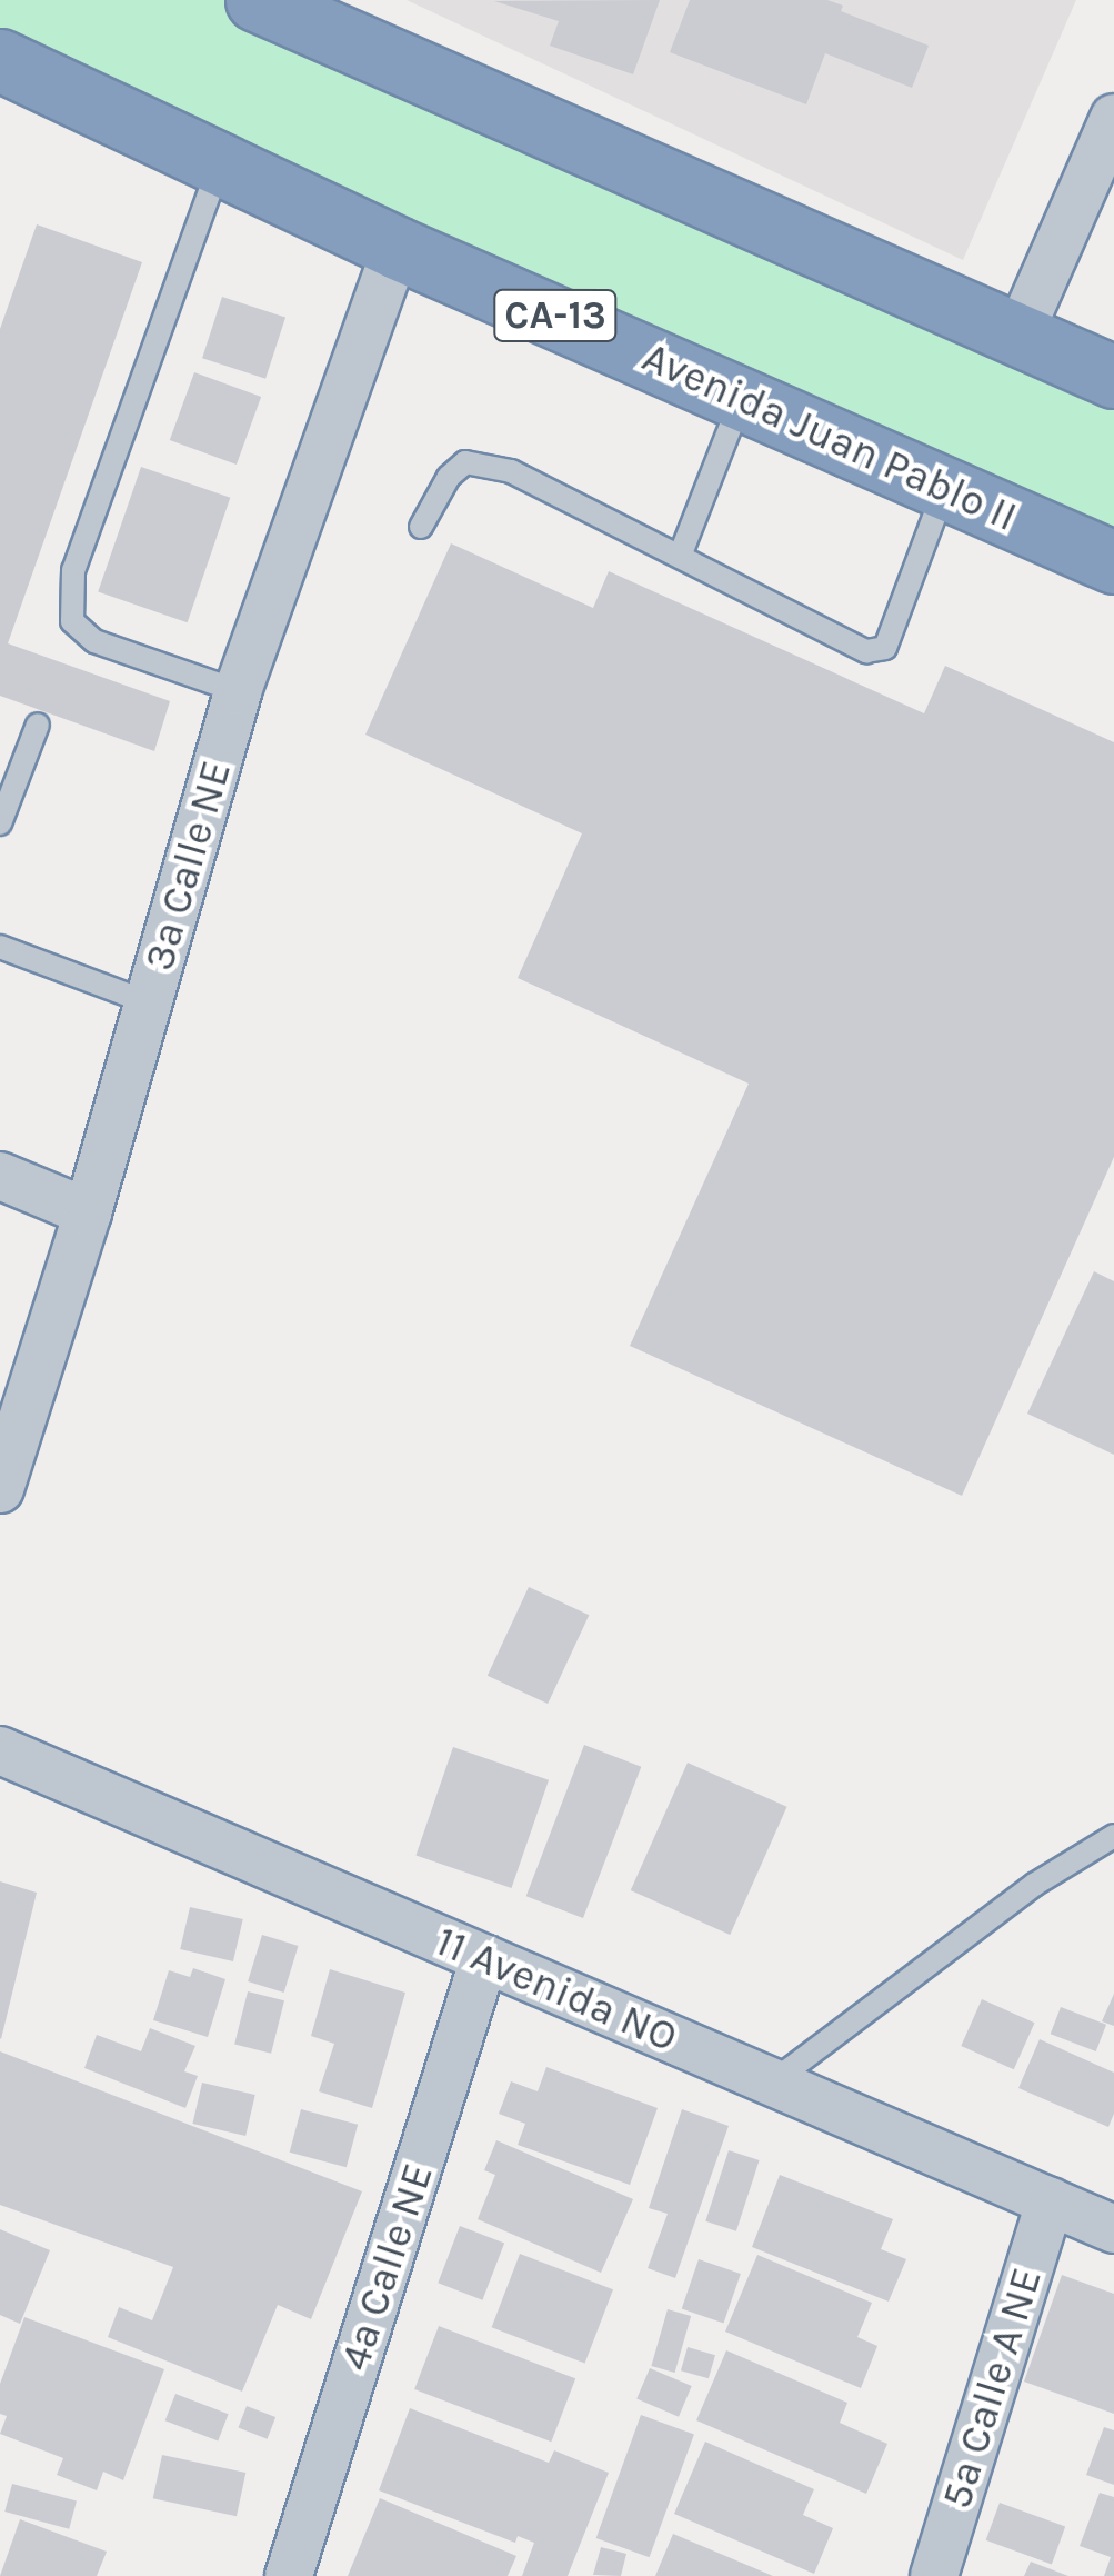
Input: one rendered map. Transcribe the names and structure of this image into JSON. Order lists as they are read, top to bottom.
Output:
{
  "streets": {
    "highway": ["CA-13", "Avenida Juan Pablo II"],
    "street": [
      "3a Calle NE",
      "11 Avenida NO",
      "4a Calle NE",
      "5a Calle A NE"
    ]
  },
  "crossings": [
    ["Avenida Juan Pablo II", "3a Calle NE"],
    ["11 Avenida NO", "4a Calle NE"],
    ["11 Avenida NO", "5a Calle A NE"]
  ]
}
